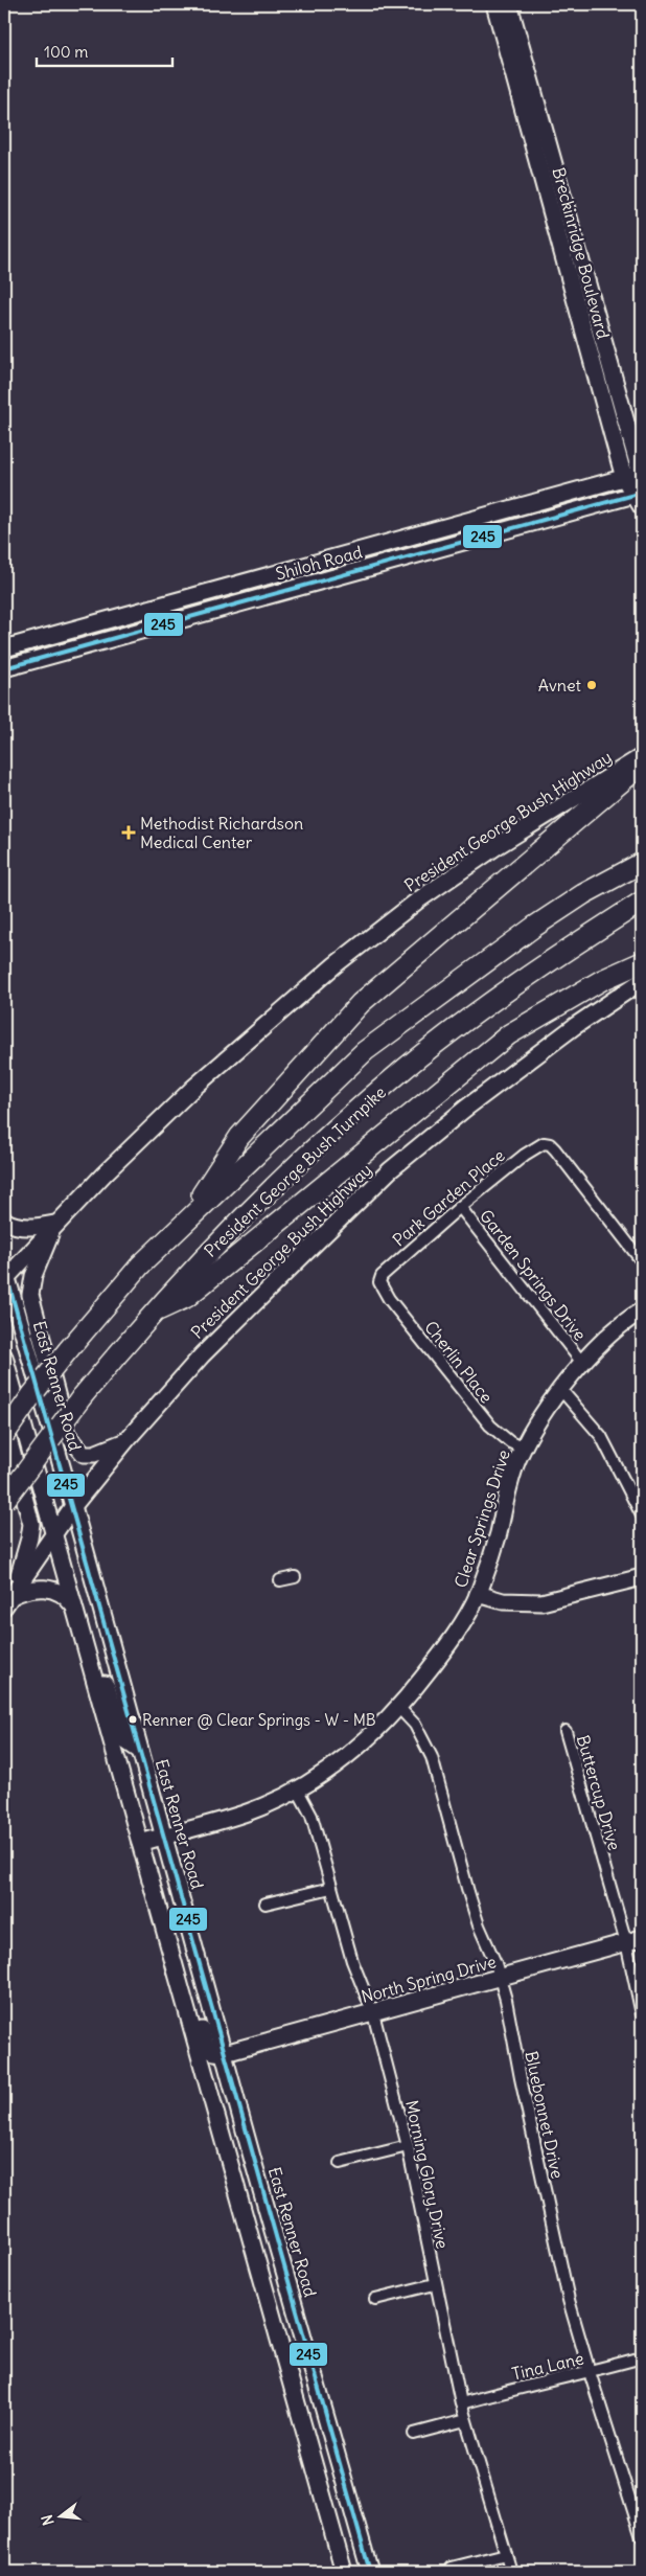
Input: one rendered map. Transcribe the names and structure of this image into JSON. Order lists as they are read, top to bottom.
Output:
{
  "streets": {
    "highway": ["President George Bush Turnpike"],
    "main road": [
      "Breckinridge Boulevard",
      "Shiloh Road",
      "President George Bush Highway",
      "East Renner Road",
      "Clear Springs Drive",
      "North Spring Drive"
    ],
    "street": [
      "Park Garden Place",
      "Garden Springs Drive",
      "Cherlin Place",
      "Buttercup Drive",
      "Bluebonnet Drive",
      "Morning Glory Drive",
      "Tina Lane"
    ]
  },
  "crossings": [
    ["Breckinridge Boulevard", "Shiloh Road"],
    ["President George Bush Highway", "East Renner Road"],
    ["Park Garden Place", "Garden Springs Drive"],
    ["Park Garden Place", "Cherlin Place"],
    ["Garden Springs Drive", "Clear Springs Drive"],
    ["Cherlin Place", "Clear Springs Drive"],
    ["East Renner Road", "Clear Springs Drive"],
    ["East Renner Road", "North Spring Drive"],
    ["Clear Springs Drive", "Bluebonnet Drive"],
    ["Clear Springs Drive", "Morning Glory Drive"],
    ["Buttercup Drive", "North Spring Drive"],
    ["North Spring Drive", "Bluebonnet Drive"],
    ["North Spring Drive", "Morning Glory Drive"],
    ["Bluebonnet Drive", "Tina Lane"],
    ["Morning Glory Drive", "Tina Lane"]
  ],
  "places": {
    "other": ["Avnet", "Renner @ Clear Springs - W - MB"],
    "health": ["Methodist Richardson Medical Center"]
  },
  "lines": ["transit line 245"],
  "scale_bar": "100 m",
  "north": "left"
}
